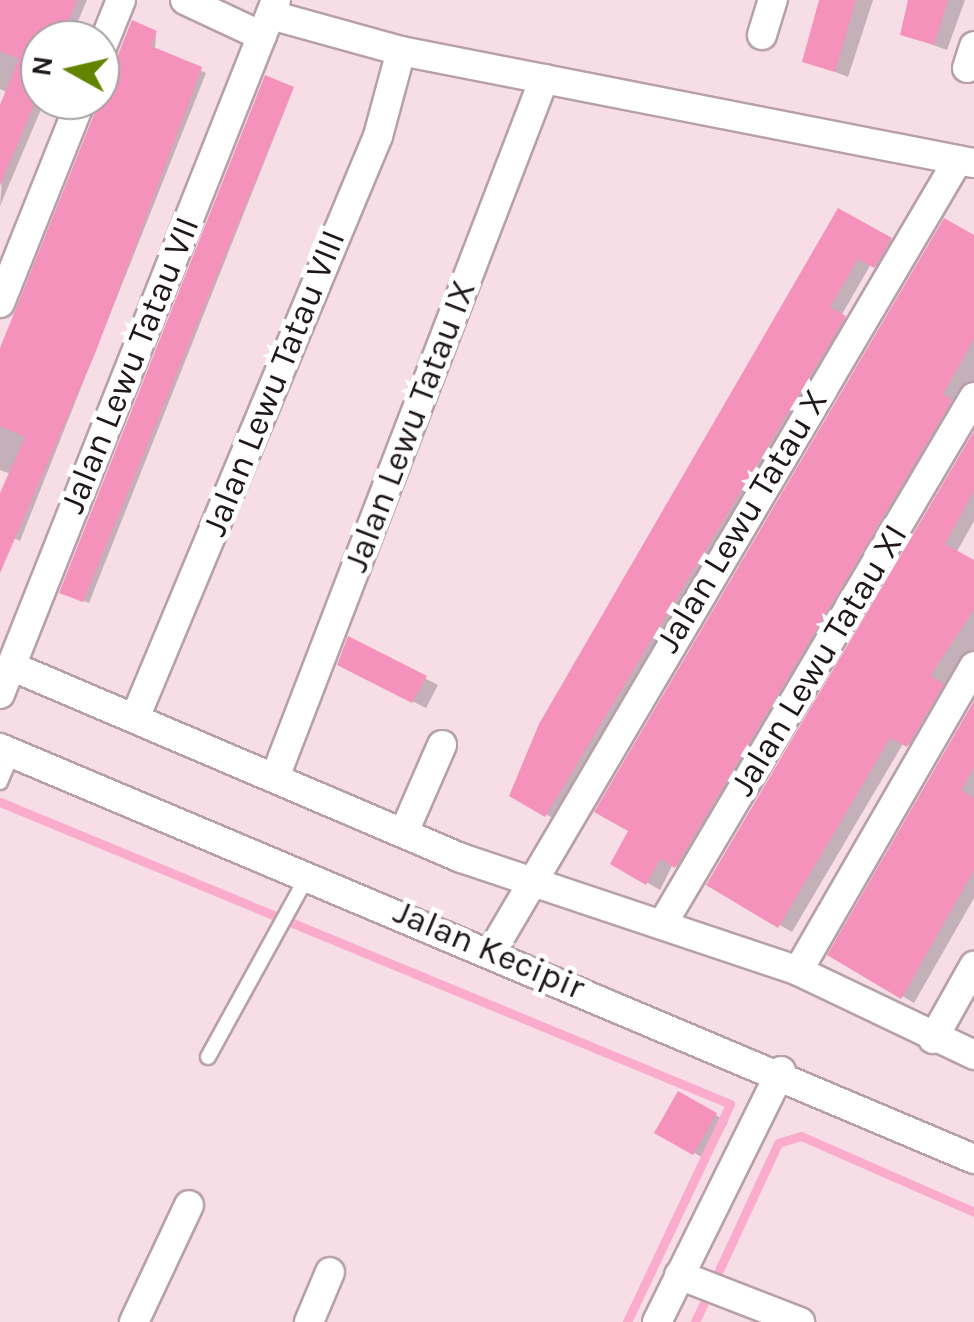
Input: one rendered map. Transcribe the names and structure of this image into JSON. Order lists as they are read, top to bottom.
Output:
{
  "streets": {
    "street": [
      "Jalan Lewu Tatau VII",
      "Jalan Lewu Tatau VIII",
      "Jalan Lewu Tatau IX",
      "Jalan Lewu Tatau X",
      "Jalan Lewu Tatau XI",
      "Jalan Kecipir"
    ]
  },
  "crossings": [
    ["Jalan Lewu Tatau X", "Jalan Kecipir"]
  ],
  "north": "left"
}
